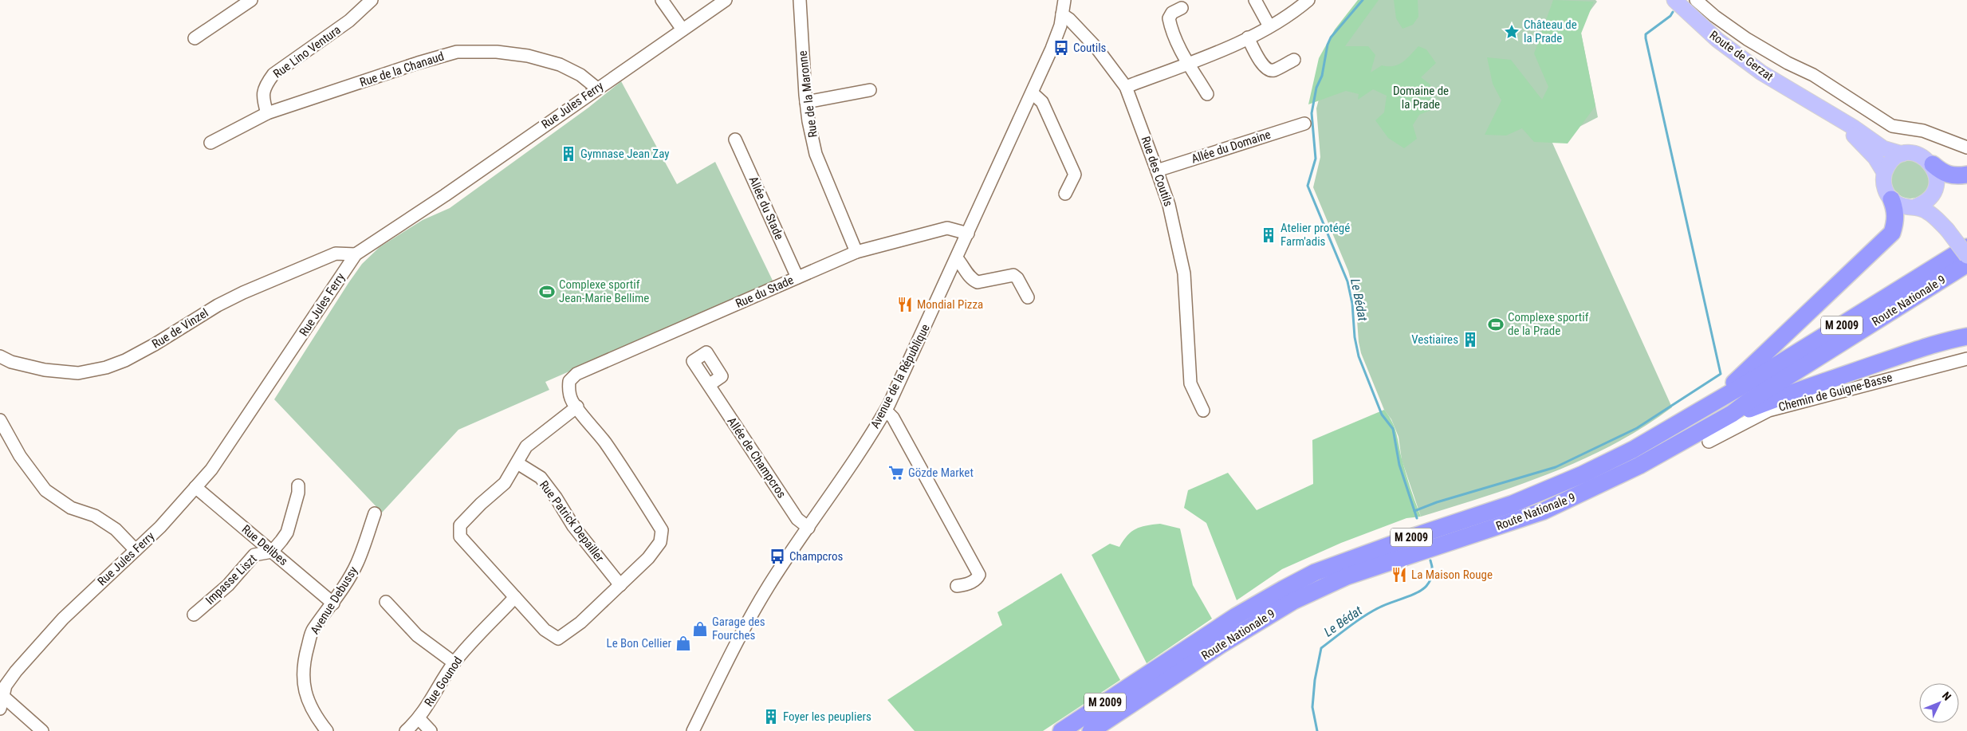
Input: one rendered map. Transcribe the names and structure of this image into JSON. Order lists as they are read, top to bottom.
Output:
{
  "streets": {
    "highway": ["Route Nationale 9", "M 2009"],
    "main road": ["Route de Gerzat"],
    "street": [
      "Rue Lino Ventura",
      "Rue de la Chanaud",
      "Rue de la Maronne",
      "Rue Jules Ferry",
      "Allée du Domaine",
      "Rue des Coutils",
      "Allée du Stade",
      "Rue du Stade",
      "Rue de Vinzel",
      "Avenue de la République",
      "Chemin de Guigne-Basse",
      "Allée de Champcros",
      "Rue Patrick Depailler",
      "Rue Delibes",
      "Impasse Liszt",
      "Avenue Debussy",
      "Rue Gounod"
    ]
  },
  "crossings": [
    ["Rue Lino Ventura", "Rue de la Chanaud"],
    ["Rue de la Chanaud", "Rue Jules Ferry"],
    ["Rue de la Maronne", "Rue du Stade"],
    ["Rue Jules Ferry", "Rue de Vinzel"],
    ["Rue Jules Ferry", "Rue Delibes"],
    ["Allée du Domaine", "Rue des Coutils"],
    ["Rue des Coutils", "Avenue de la République"],
    ["Allée du Stade", "Rue du Stade"],
    ["Rue du Stade", "Avenue de la République"],
    ["Avenue de la République", "Allée de Champcros"],
    ["Rue Delibes", "Impasse Liszt"],
    ["Rue Delibes", "Avenue Debussy"]
  ],
  "water": ["Le Bédat"],
  "parks": ["Domaine de la Prade"],
  "places": {
    "place": ["Château de la Prade"],
    "bus stop": ["Coutils", "Champcros"],
    "building": [
      "Gymnase Jean Zay",
      "Atelier protégé Farm'adis",
      "Vestiaires",
      "Foyer les peupliers"
    ],
    "sports": ["Complexe sportif Jean-Marie Bellime", "Complexe sportif de la Prade"],
    "restaurant": ["Mondial Pizza", "La Maison Rouge"],
    "supermarket": ["Gözde Market"],
    "shop": ["Garage des Fourches", "Le Bon Cellier"]
  },
  "north": "top right"
}
